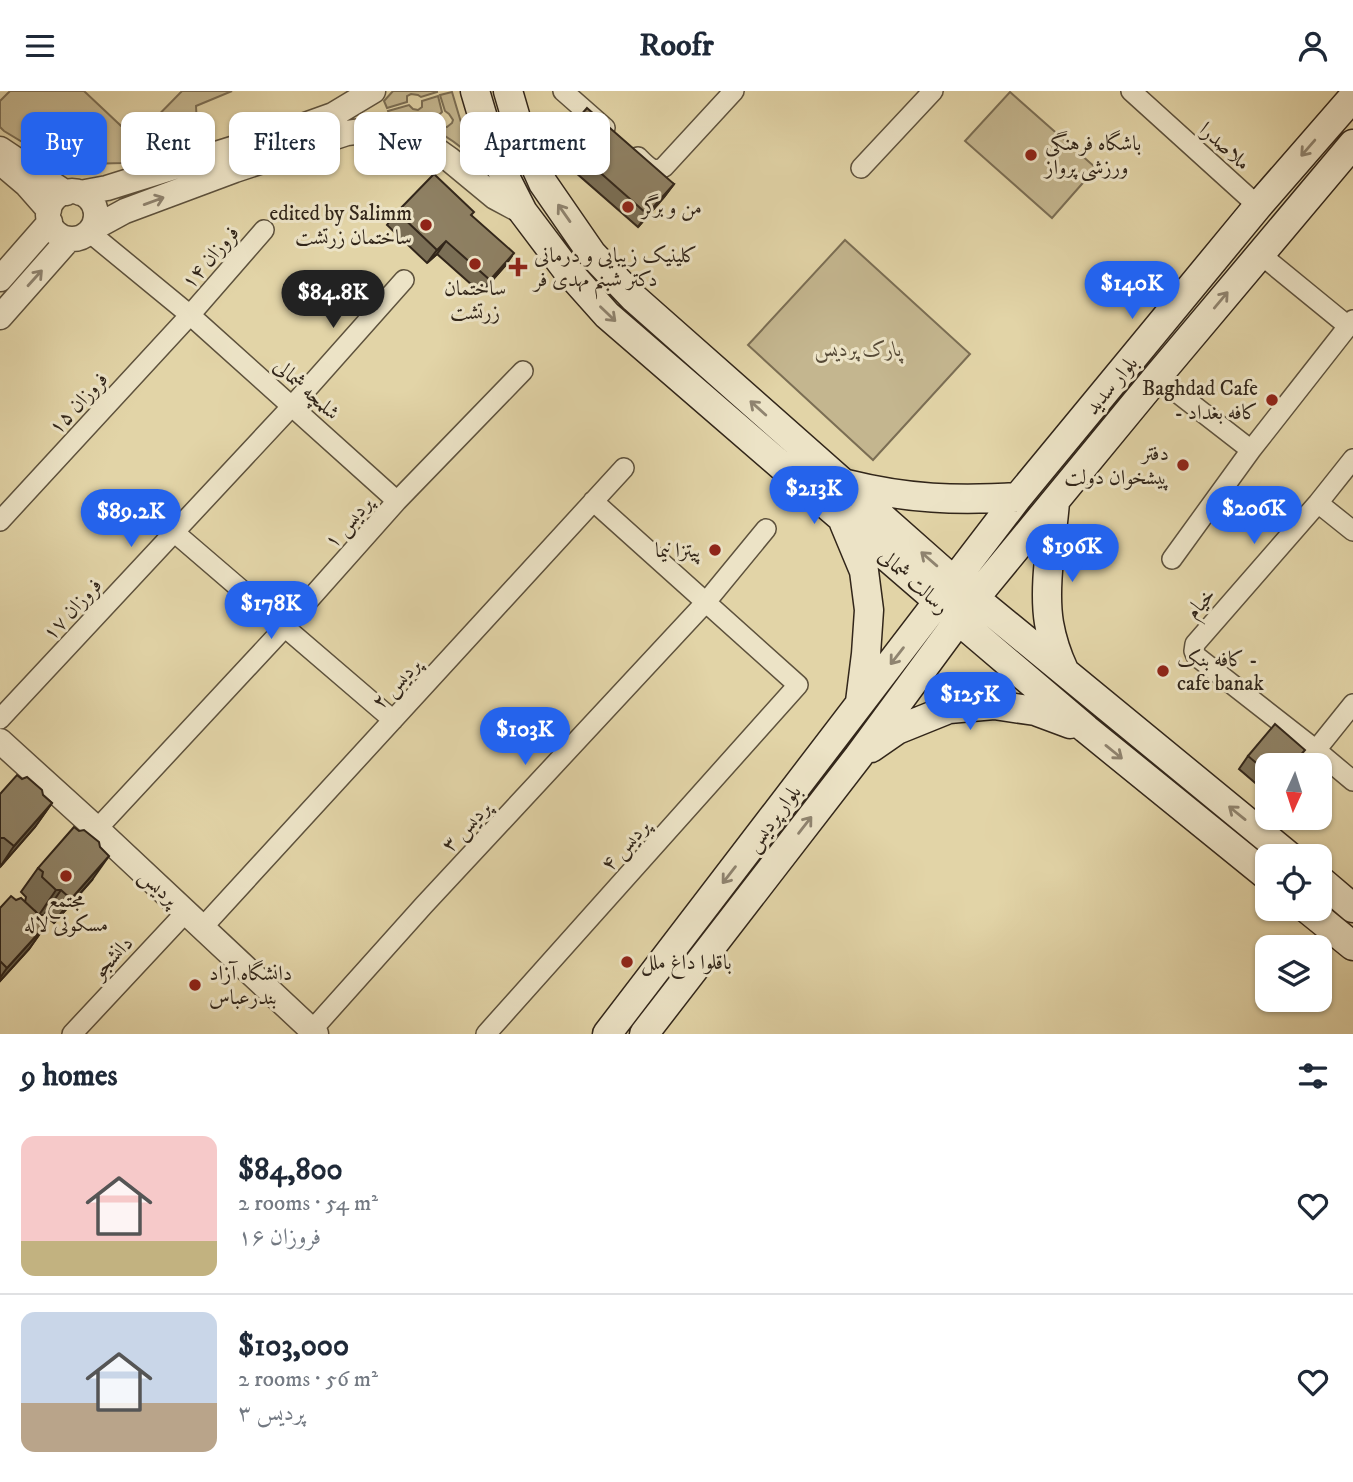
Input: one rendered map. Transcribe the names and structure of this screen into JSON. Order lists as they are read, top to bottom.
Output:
{
  "streets": {
    "main road": ["بلوار سدید", "رسالت شمالی", "بلوار پردیس"],
    "street": [
      "ملاصدرا",
      "فروزان ۱۴",
      "شلمچه شمالی",
      "فروزان ۱۵",
      "پردیس ۱",
      "خیام",
      "فروزان ۱۷",
      "پردیس ۲",
      "پردیس ۳",
      "پردیس ۴",
      "پردیس",
      "دانشجو"
    ]
  },
  "crossings": [
    ["ملاصدرا", "بلوار سدید"],
    ["فروزان ۱۴", "شلمچه شمالی"],
    ["فروزان ۱۴", "فروزان ۱۵"],
    ["بلوار سدید", "رسالت شمالی"],
    ["بلوار سدید", "بلوار پردیس"],
    ["شلمچه شمالی", "فروزان ۱۵"],
    ["شلمچه شمالی", "پردیس ۱"],
    ["شلمچه شمالی", "فروزان ۱۷"],
    ["پردیس ۱", "پردیس"],
    ["رسالت شمالی", "بلوار پردیس"],
    ["پردیس ۲", "پردیس"],
    ["پردیس ۲", "دانشجو"],
    ["پردیس ۳", "پردیس ۴"],
    ["پردیس ۳", "پردیس"],
    ["پردیس", "دانشجو"]
  ],
  "parks": ["پارک پردیس"],
  "places": {
    "other": [
      "باشگاه فرهنگی ورزشی پرواز",
      "من و برگر",
      "edited by Salimm ساختمان زرتشت",
      "ساختمان زرتشت",
      "Baghdad Cafe - کافه بغداد",
      "دفتر پیشخوان دولت",
      "پیتزا نیما",
      "کافه بنک - cafe banak",
      "مجتمع مسکونی لاله",
      "باقلوا داغ ملل",
      "دانشگاه آزاد بندرعباس"
    ],
    "health": ["کلینیک زیبایی و درمانی دکتر شبنم مهدی فر"]
  },
  "north": "bottom",
  "page": {
    "header": "Roofr",
    "chip": [
      "Buy",
      "Rent",
      "Filters",
      "New",
      "Apartment"
    ],
    "price": [
      "$140K",
      "$84.8K",
      "$213K",
      "$206K",
      "$89.2K",
      "$196K",
      "$178K",
      "$125K",
      "$103K"
    ],
    "heading": "9 homes",
    "list": [
      {
        "name": "$84,800",
        "note": "2 rooms · 54 m² · فروزان ۱۶"
      },
      {
        "name": "$103,000",
        "note": "2 rooms · 56 m² · پردیس ۳"
      }
    ]
  }
}
